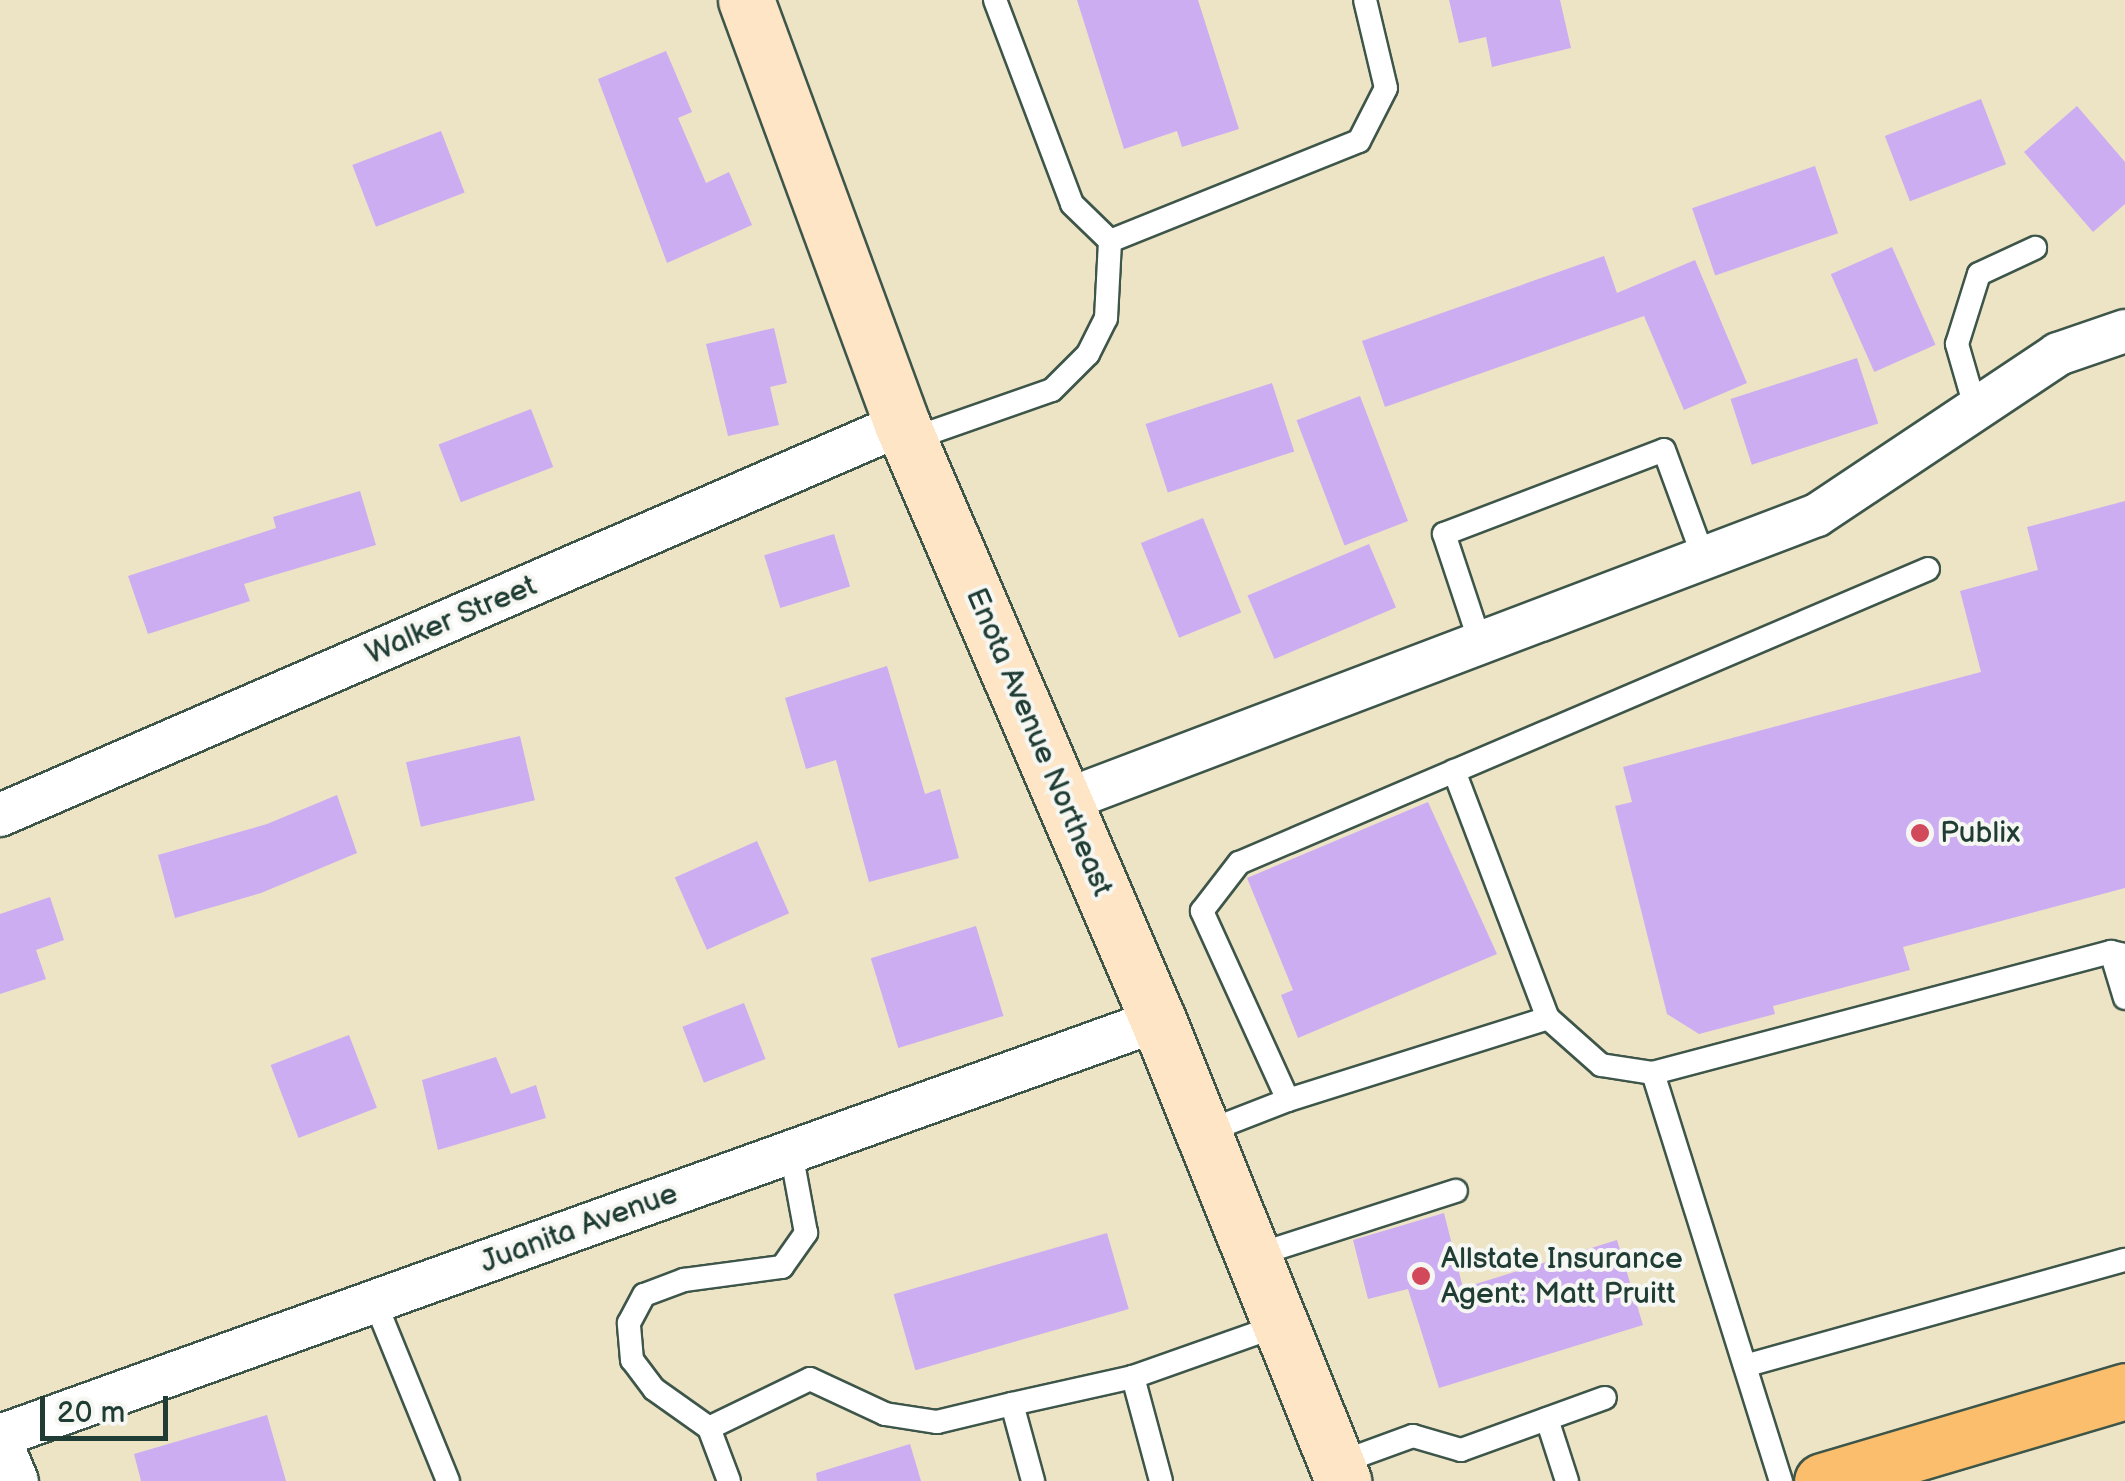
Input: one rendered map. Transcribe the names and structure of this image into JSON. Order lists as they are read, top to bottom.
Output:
{
  "streets": {
    "street": ["Walker Street", "Enota Avenue Northeast", "Juanita Avenue"]
  },
  "crossings": [
    ["Walker Street", "Enota Avenue Northeast"],
    ["Enota Avenue Northeast", "Juanita Avenue"]
  ],
  "places": ["Publix", "Allstate Insurance Agent: Matt Pruitt"],
  "scale_bar": "20 m"
}
